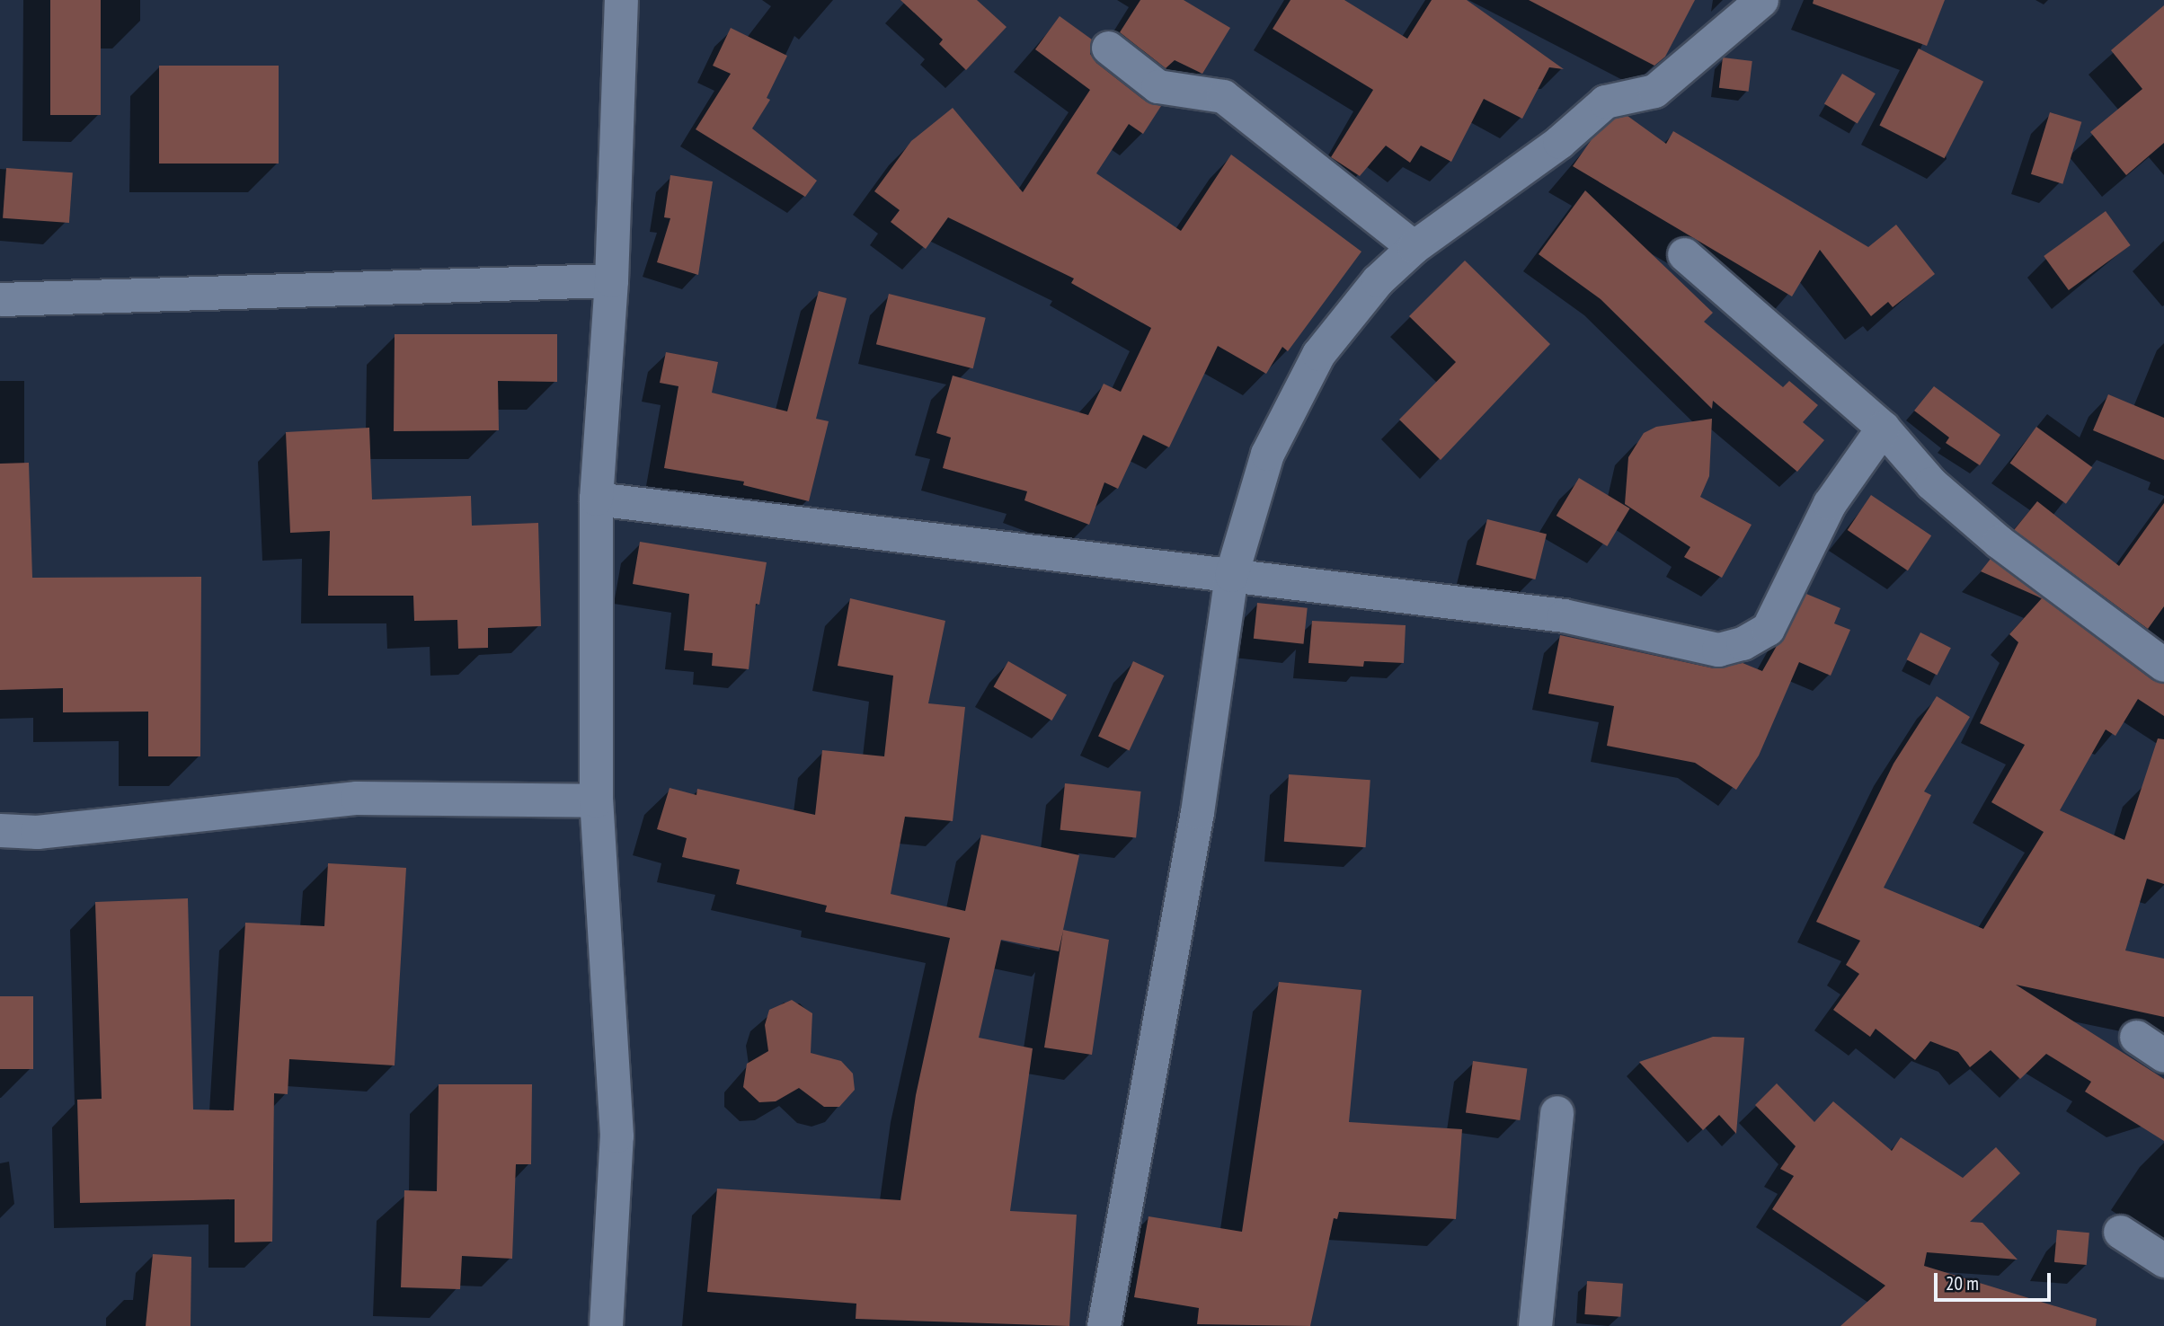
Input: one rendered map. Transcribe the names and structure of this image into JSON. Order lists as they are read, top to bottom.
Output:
{
  "scale_bar": "20 m"
}
